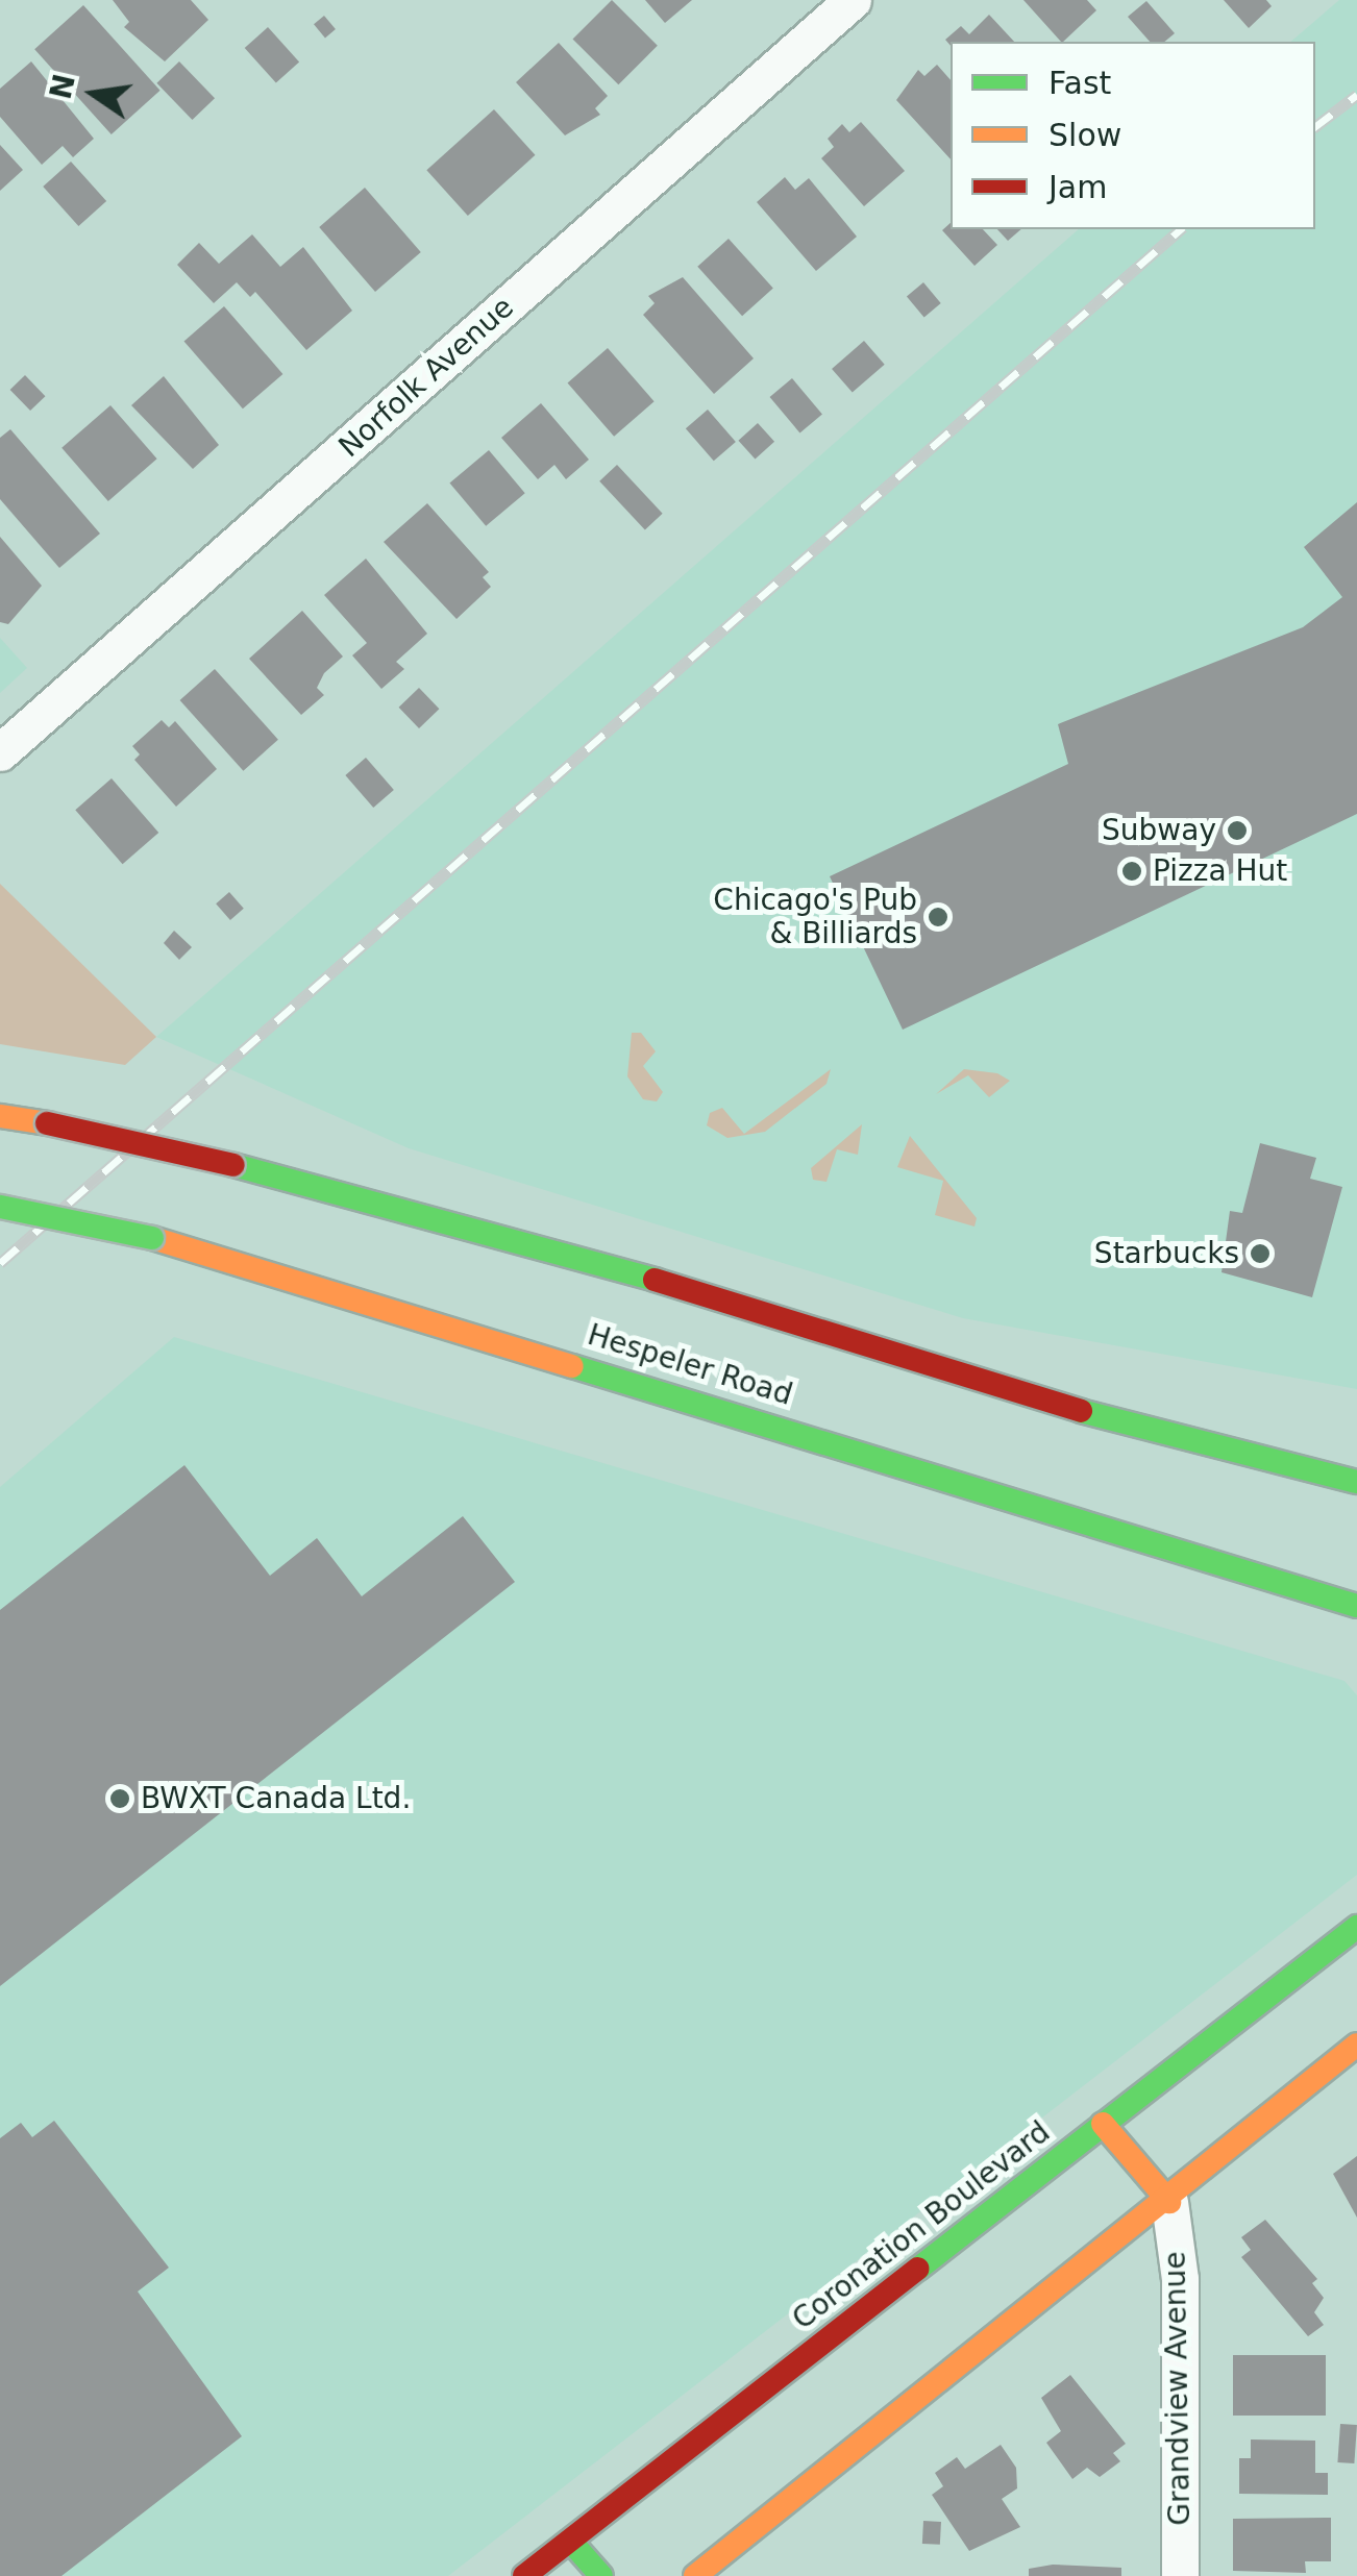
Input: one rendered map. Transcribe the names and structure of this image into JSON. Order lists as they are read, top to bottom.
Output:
{
  "streets": {
    "main road": ["Hespeler Road", "Coronation Boulevard"],
    "street": ["Norfolk Avenue", "Grandview Avenue"]
  },
  "places": [
    "Subway",
    "Pizza Hut",
    "Chicago's Pub & Billiards",
    "Starbucks",
    "BWXT Canada Ltd."
  ],
  "legend": ["Fast", "Slow", "Jam"],
  "north": "left"
}
